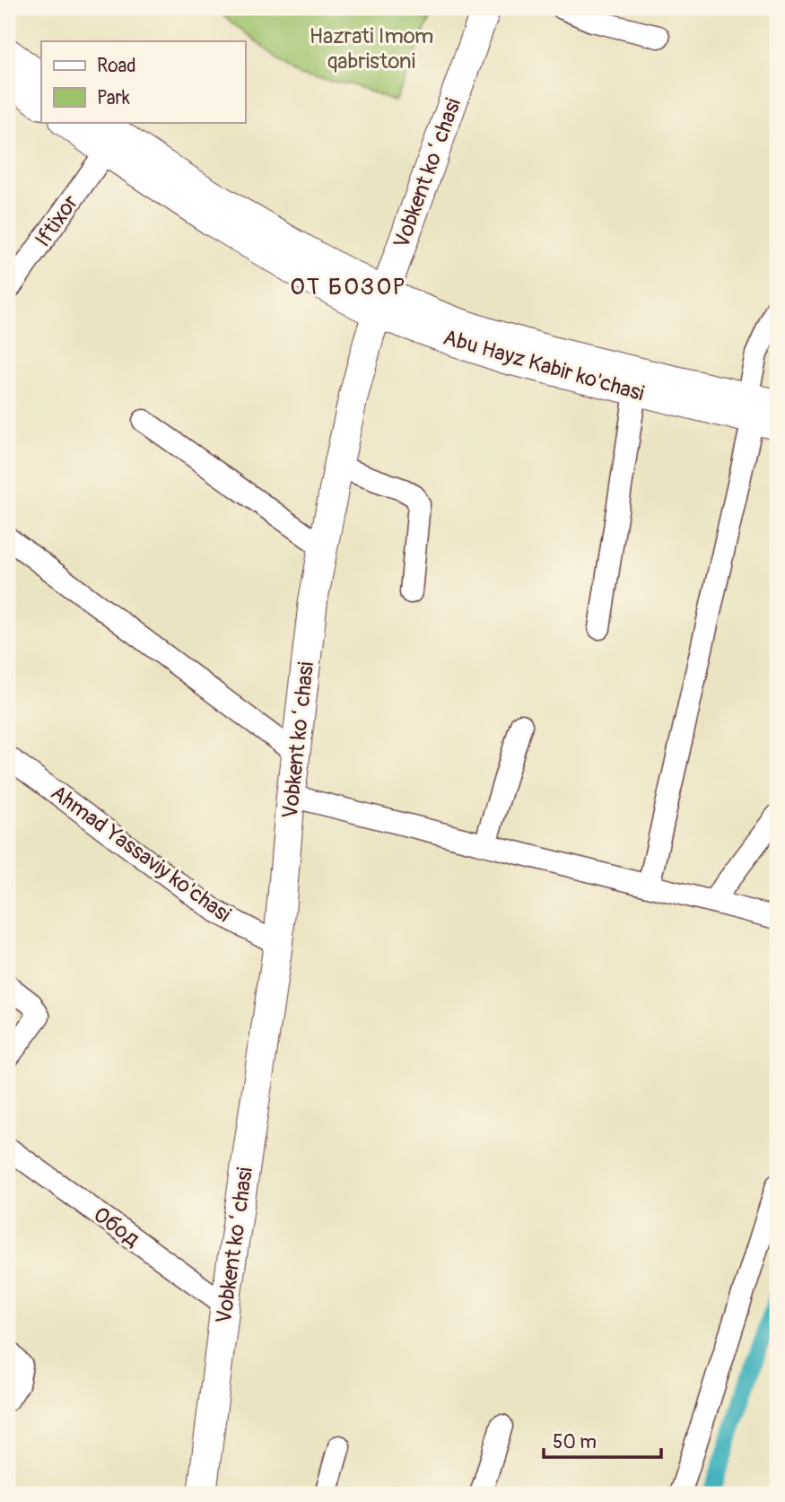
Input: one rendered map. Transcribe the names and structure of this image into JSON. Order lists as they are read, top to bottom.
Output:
{
  "streets": {
    "main road": ["Vobkent koʻchasi", "Abu Hayz Kabir ko'chasi"],
    "street": ["Iftixor", "Ahmad Yassaviy ko'chasi", "Обод"]
  },
  "crossings": [
    ["Vobkent koʻchasi", "Abu Hayz Kabir ko'chasi"],
    ["Vobkent koʻchasi", "Ahmad Yassaviy ko'chasi"],
    ["Vobkent koʻchasi", "Обод"],
    ["Iftixor", "Abu Hayz Kabir ko'chasi"]
  ],
  "districts": ["ОТ БОЗОР"],
  "parks": ["Hazrati Imom qabristoni"],
  "legend": ["Road", "Park"],
  "scale_bar": "50 m"
}
